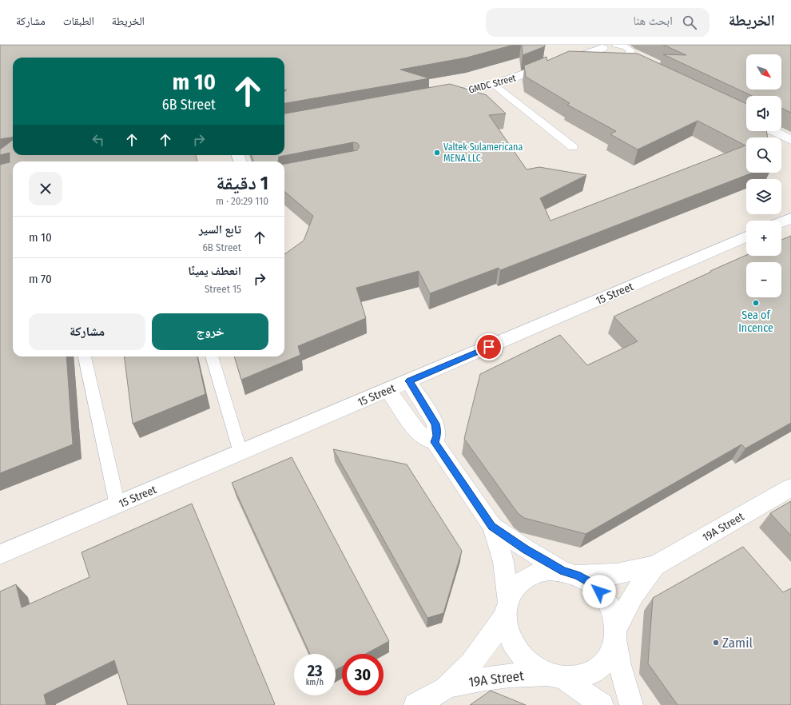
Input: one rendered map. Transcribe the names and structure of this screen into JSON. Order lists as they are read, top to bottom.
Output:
{
  "streets": {
    "street": ["GMDC Street", "15 Street", "19A Street"]
  },
  "places": ["Valtek Sulamericana MENA LLC", "Sea of Incence", "Zamil"],
  "north": "bottom right",
  "page": {
    "header": "الخريطة",
    "search": "ابحث هنا",
    "nav": ["الخريطة", "الطبقات", "مشاركة"],
    "map_buttons": ["+", "−"],
    "turn": ["10 m", "6B Street"],
    "heading": ["1 دقيقة", "110 m · 20:29"],
    "list": [
      {
        "name": "تابع السير",
        "note": "6B Street",
        "value": "10 m"
      },
      {
        "name": "انعطف يمينًا",
        "note": "15 Street",
        "value": "70 m"
      }
    ],
    "buttons": ["خروج", "مشاركة"],
    "speed": "23 km/h",
    "limit": "30"
  }
}
